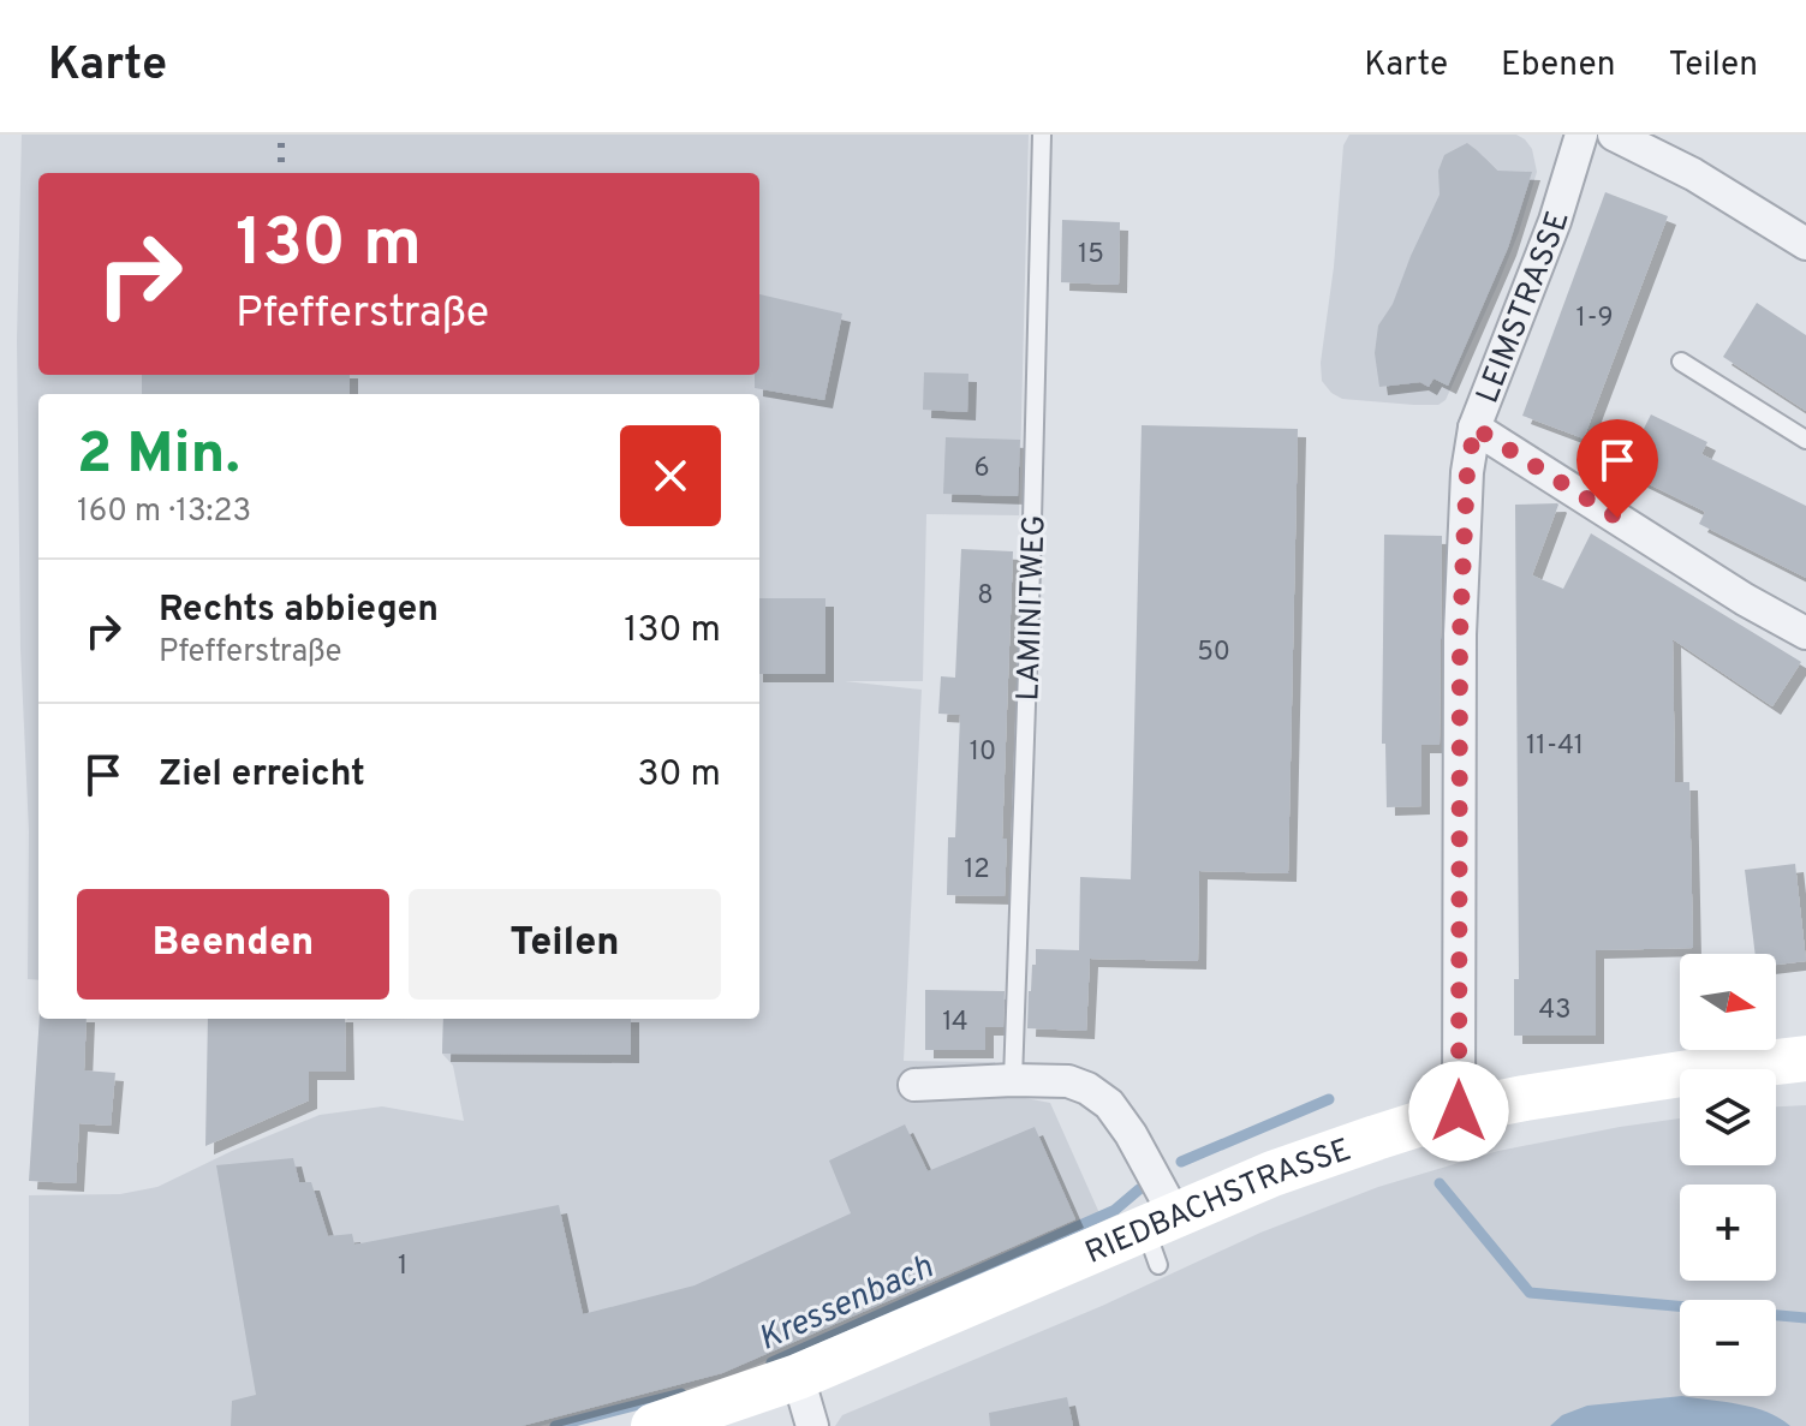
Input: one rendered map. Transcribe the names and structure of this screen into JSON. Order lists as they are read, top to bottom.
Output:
{
  "streets": {
    "street": ["LEIMSTRASSE", "RIEDBACHSTRASSE"],
    "lane": ["LAMINITWEG"]
  },
  "crossings": [
    ["LEIMSTRASSE", "RIEDBACHSTRASSE"]
  ],
  "water": ["Kressenbach"],
  "house_numbers": [
    "15",
    "1-9",
    "6",
    "8",
    "50",
    "11-41",
    "10",
    "12",
    "43",
    "14",
    "1"
  ],
  "north": "right",
  "page": {
    "header": "Karte",
    "nav": ["Karte", "Ebenen", "Teilen"],
    "turn": ["130 m", "Pfefferstraße"],
    "heading": ["2 Min.", "160 m · 13:23"],
    "list": [
      {
        "name": "Rechts abbiegen",
        "note": "Pfefferstraße",
        "value": "130 m"
      },
      {
        "name": "Ziel erreicht",
        "value": "30 m"
      }
    ],
    "buttons": ["Beenden", "Teilen"],
    "map_buttons": ["+", "−"]
  }
}
